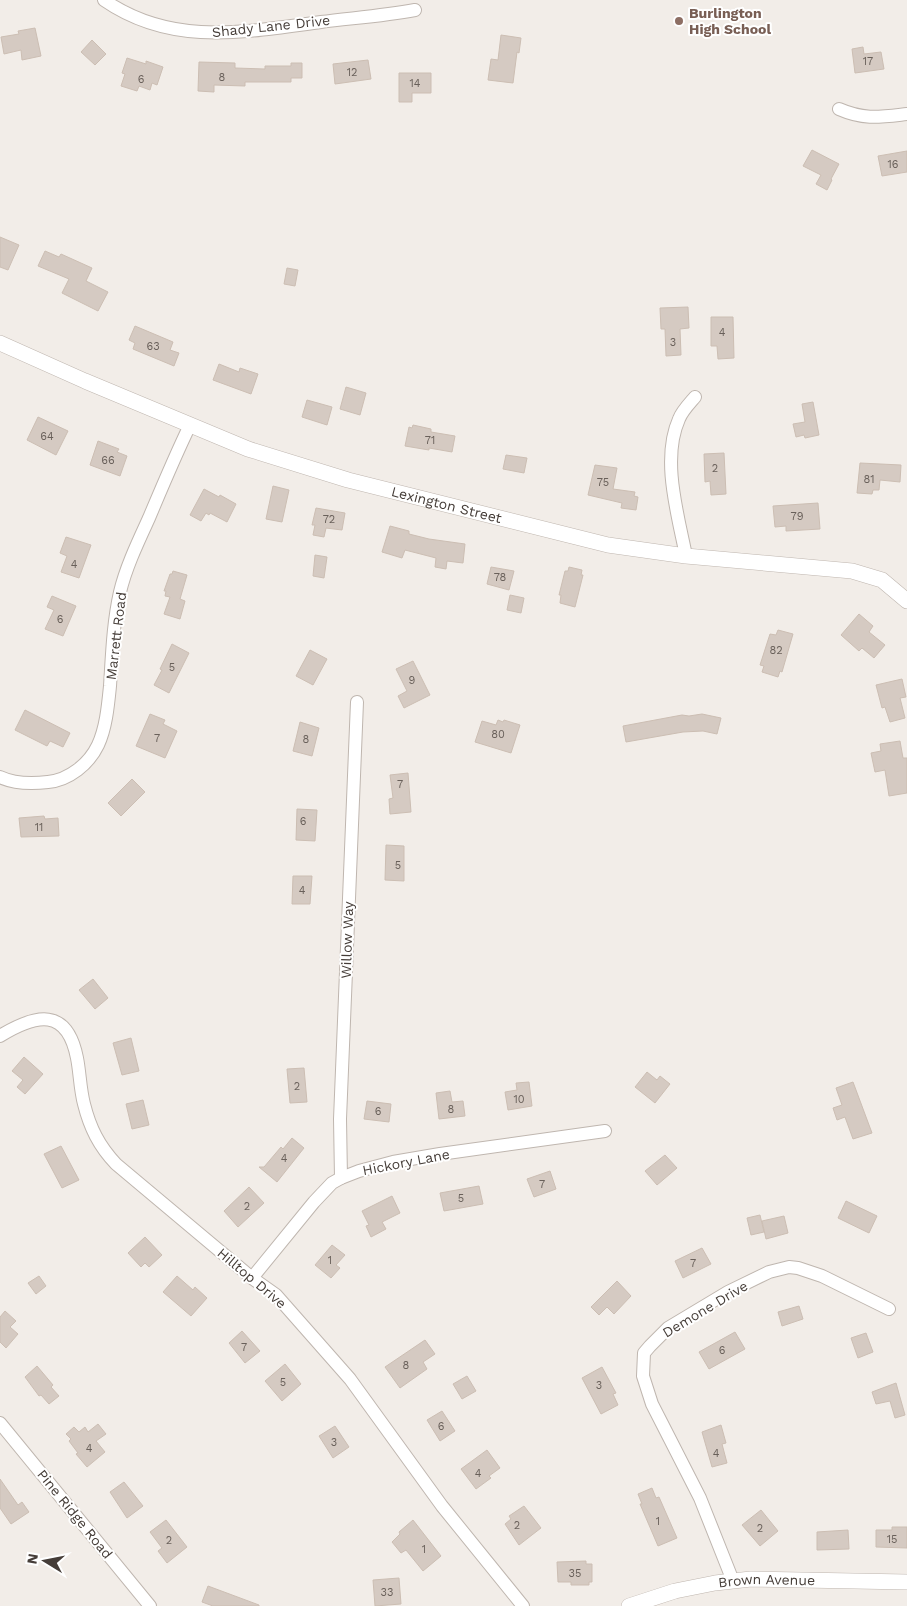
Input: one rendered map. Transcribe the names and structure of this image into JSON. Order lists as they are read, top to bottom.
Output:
{
  "streets": {
    "street": [
      "Shady Lane Drive",
      "Lexington Street",
      "Marrett Road",
      "Willow Way",
      "Hickory Lane",
      "Hilltop Drive",
      "Demone Drive",
      "Pine Ridge Road",
      "Brown Avenue"
    ]
  },
  "crossings": [
    ["Lexington Street", "Marrett Road"],
    ["Willow Way", "Hickory Lane"],
    ["Hickory Lane", "Hilltop Drive"],
    ["Demone Drive", "Brown Avenue"]
  ],
  "places": ["Burlington High School"],
  "house_numbers": [
    "17",
    "12",
    "8",
    "6",
    "14",
    "16",
    "4",
    "3",
    "63",
    "64",
    "71",
    "66",
    "2",
    "81",
    "75",
    "79",
    "72",
    "4",
    "78",
    "6",
    "82",
    "5",
    "9",
    "80",
    "7",
    "8",
    "7",
    "6",
    "11",
    "5",
    "4",
    "2",
    "10",
    "8",
    "6",
    "4",
    "7",
    "5",
    "2",
    "1",
    "7",
    "7",
    "6",
    "8",
    "5",
    "3",
    "6",
    "3",
    "4",
    "4",
    "4",
    "1",
    "2",
    "2",
    "15",
    "2",
    "1",
    "35",
    "33"
  ],
  "north": "left"
}
